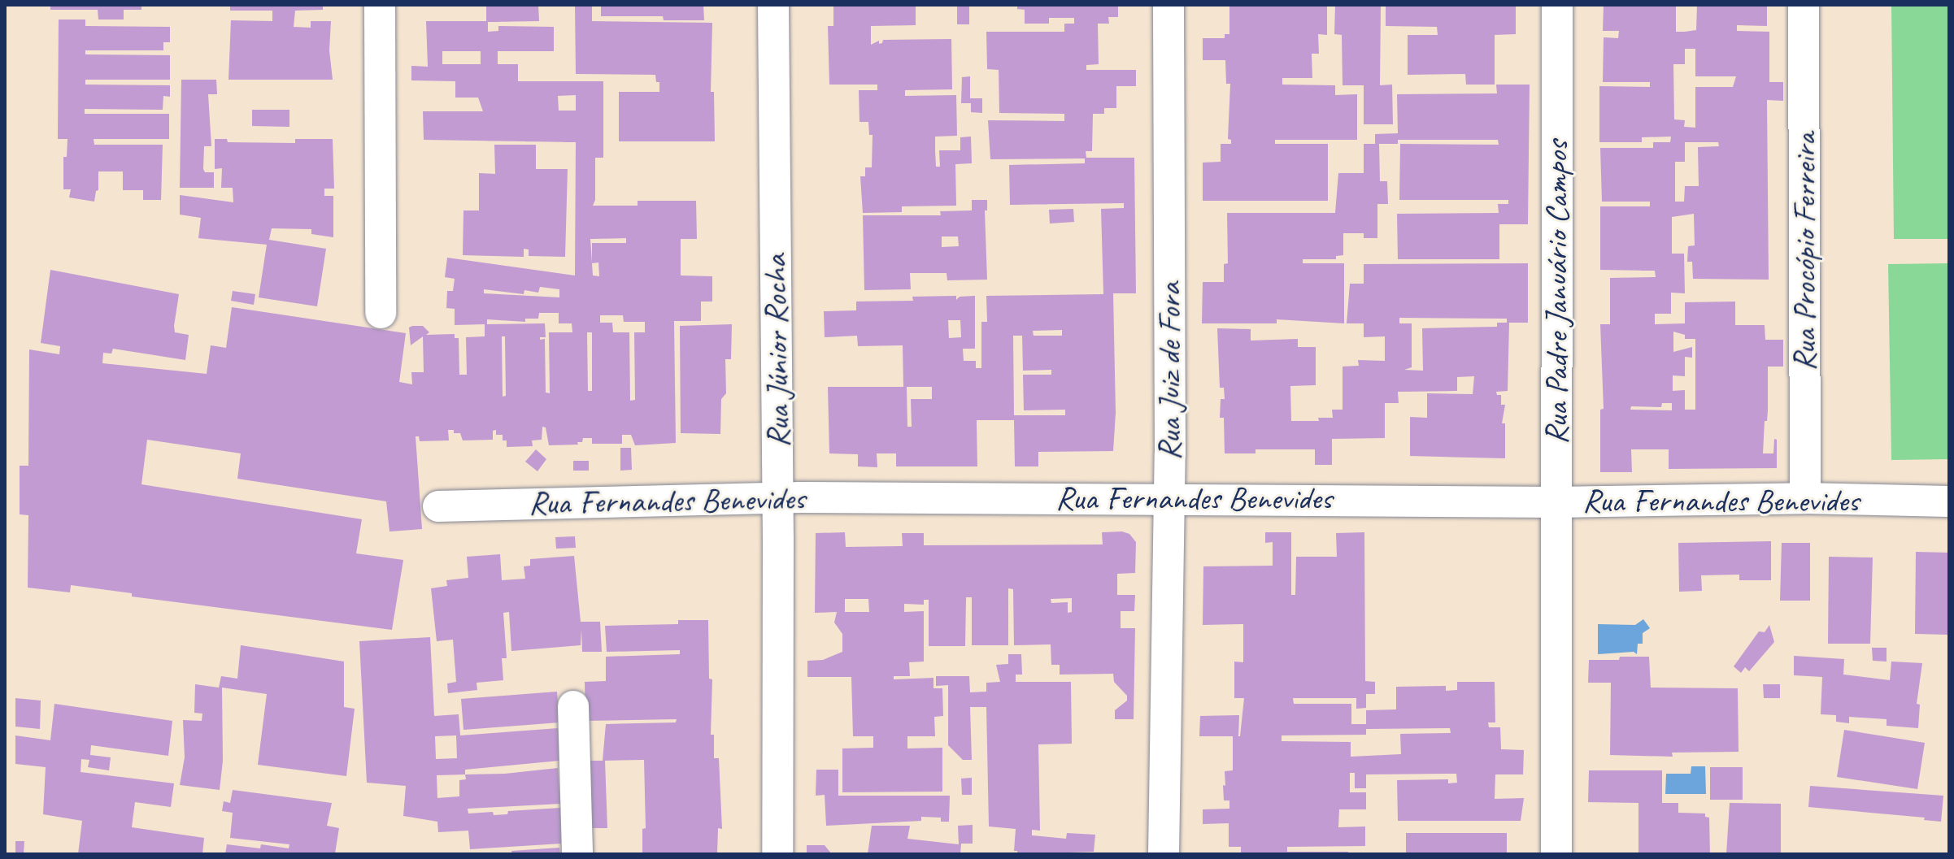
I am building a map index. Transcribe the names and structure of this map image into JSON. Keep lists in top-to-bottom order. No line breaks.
{"streets":{"street":["Rua Procópio Ferreira","Rua Padre Januário Campos","Rua Júnior Rocha","Rua Juiz de Fora","Rua Fernandes Benevides"]},"crossings":[["Rua Procópio Ferreira","Rua Fernandes Benevides"],["Rua Padre Januário Campos","Rua Fernandes Benevides"],["Rua Júnior Rocha","Rua Fernandes Benevides"],["Rua Juiz de Fora","Rua Fernandes Benevides"]]}
